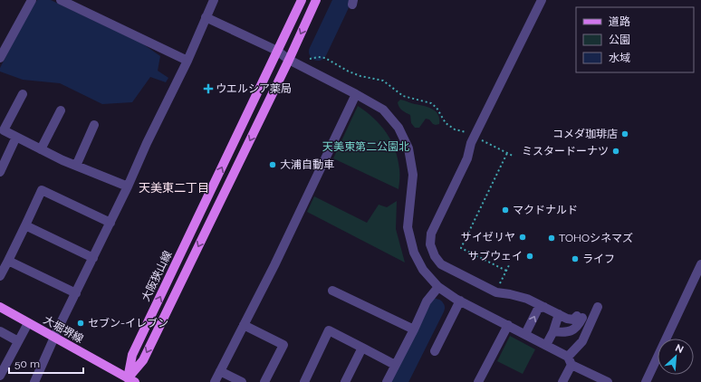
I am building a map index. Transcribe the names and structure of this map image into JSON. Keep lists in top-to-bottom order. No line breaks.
{"streets":{"main road":["大阪狭山線","大堀堺線"]},"crossings":[["大阪狭山線","大堀堺線"]],"districts":["天美東二丁目"],"parks":["天美東第二公園北"],"places":{"health":["ウエルシア薬局"],"other":["コメダ珈琲店","ミスタードーナツ","大浦自動車","マクドナルド","サイゼリヤ","TOHOシネマズ","サブウェイ","ライフ","セブン-イレブン"]},"legend":["道路","公園","水域"],"scale_bar":"50 m","north":"top right"}
